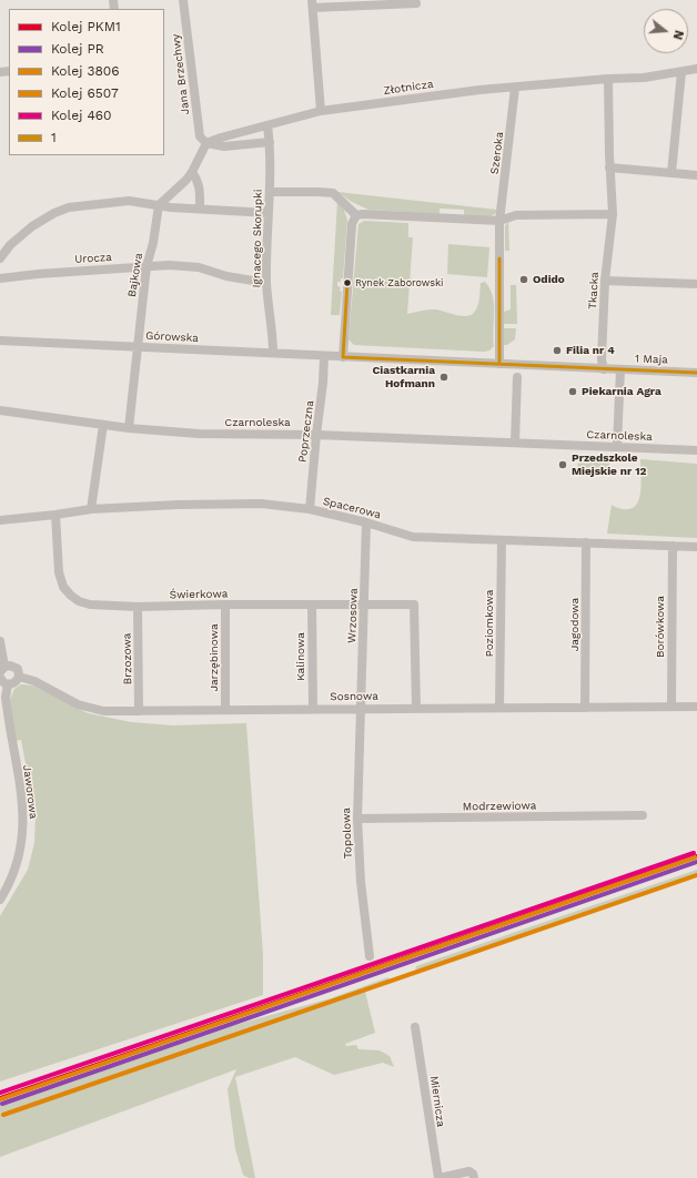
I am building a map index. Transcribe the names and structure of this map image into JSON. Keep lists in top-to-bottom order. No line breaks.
{"streets":{"street":["Jana Brzechwy","Złotnicza","Szeroka","Ignacego Skorupki","Urocza","Bajkowa","Tkacka","Górowska","1 Maja","Czarnoleska","Poprzeczna","Spacerowa","Świerkowa","Wrzosowa","Poziomkowa","Jagodowa","Borówkowa","Kalinowa","Jarzębinowa","Brzozowa","Sosnowa","Jaworowa","Modrzewiowa","Topolowa","Miernicza"]},"crossings":[["Jana Brzechwy","Złotnicza"],["Złotnicza","Szeroka"],["Złotnicza","Ignacego Skorupki"],["Złotnicza","Tkacka"],["Ignacego Skorupki","Urocza"],["Ignacego Skorupki","Górowska"],["Urocza","Bajkowa"],["Bajkowa","Górowska"],["Bajkowa","Czarnoleska"],["Tkacka","1 Maja"],["Górowska","Poprzeczna"],["Czarnoleska","Poprzeczna"],["Poprzeczna","Spacerowa"],["Spacerowa","Świerkowa"],["Spacerowa","Wrzosowa"],["Spacerowa","Poziomkowa"],["Spacerowa","Jagodowa"],["Spacerowa","Borówkowa"],["Świerkowa","Wrzosowa"],["Świerkowa","Kalinowa"],["Świerkowa","Jarzębinowa"],["Świerkowa","Brzozowa"],["Świerkowa","Sosnowa"],["Wrzosowa","Sosnowa"],["Wrzosowa","Topolowa"],["Poziomkowa","Sosnowa"],["Jagodowa","Sosnowa"],["Borówkowa","Sosnowa"],["Kalinowa","Sosnowa"],["Jarzębinowa","Sosnowa"],["Brzozowa","Sosnowa"],["Sosnowa","Jaworowa"],["Sosnowa","Topolowa"],["Modrzewiowa","Topolowa"]],"places":["Odido","Rynek Zaborowski","Filia nr 4","Ciastkarnia Hofmann","Piekarnia Agra","Przedszkole Miejskie nr 12"],"lines":["transit line 1","rail line 460","rail line PKM1","rail line 3806","rail line PR","rail line 6507"],"legend":["Kolej PKM1","Kolej PR","Kolej 3806","Kolej 6507","Kolej 460","1"],"north":"right"}
